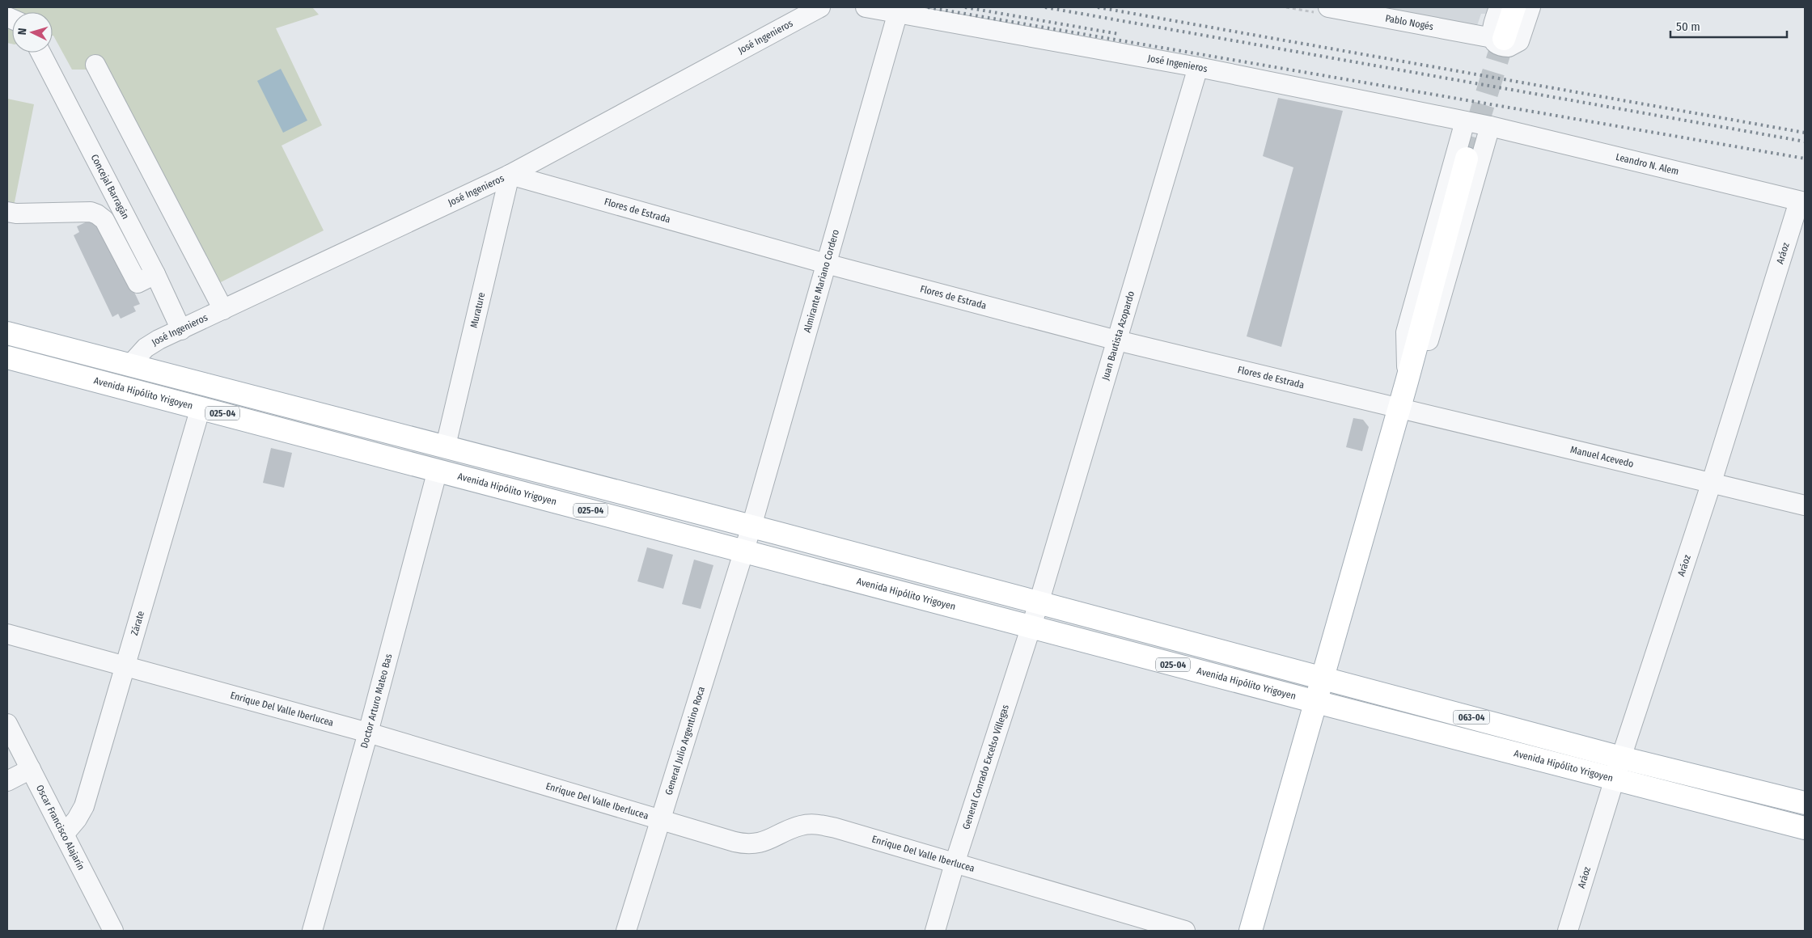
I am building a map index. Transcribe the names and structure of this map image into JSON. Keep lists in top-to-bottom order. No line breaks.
{"streets":{"main road":["Avenida Hipólito Yrigoyen","025-04","063-04"],"street":["Pablo Nogés","José Ingenieros","Leandro N. Alem","Concejal Barragán","Flores de Estrada","Aráoz","Almirante Mariano Cordero","Murature","Juan Bautista Azopardo","Manuel Acevedo","Zárate","Doctor Arturo Mateo Bas","Enrique Del Valle Iberlucea","General Julio Argentino Roca","General Conrado Excelso Villegas","Oscar Francisco Alajarín"]},"crossings":[["José Ingenieros","Leandro N. Alem"],["José Ingenieros","Concejal Barragán"],["José Ingenieros","Flores de Estrada"],["José Ingenieros","Almirante Mariano Cordero"],["José Ingenieros","Murature"],["José Ingenieros","Juan Bautista Azopardo"],["José Ingenieros","025-04"],["Leandro N. Alem","Aráoz"],["Flores de Estrada","Almirante Mariano Cordero"],["Flores de Estrada","Murature"],["Flores de Estrada","Juan Bautista Azopardo"],["Flores de Estrada","Manuel Acevedo"],["Aráoz","Avenida Hipólito Yrigoyen"],["Aráoz","Manuel Acevedo"],["Aráoz","063-04"],["Almirante Mariano Cordero","Avenida Hipólito Yrigoyen"],["Almirante Mariano Cordero","025-04"],["Almirante Mariano Cordero","General Julio Argentino Roca"],["Murature","025-04"],["Juan Bautista Azopardo","025-04"],["Juan Bautista Azopardo","General Conrado Excelso Villegas"],["Avenida Hipólito Yrigoyen","Zárate"],["Avenida Hipólito Yrigoyen","Doctor Arturo Mateo Bas"],["Avenida Hipólito Yrigoyen","General Julio Argentino Roca"],["Avenida Hipólito Yrigoyen","General Conrado Excelso Villegas"],["025-04","063-04"],["025-04","General Conrado Excelso Villegas"],["Zárate","Enrique Del Valle Iberlucea"],["Zárate","Oscar Francisco Alajarín"],["Doctor Arturo Mateo Bas","Enrique Del Valle Iberlucea"],["Enrique Del Valle Iberlucea","General Julio Argentino Roca"],["Enrique Del Valle Iberlucea","General Conrado Excelso Villegas"]],"scale_bar":"50 m","north":"left"}
